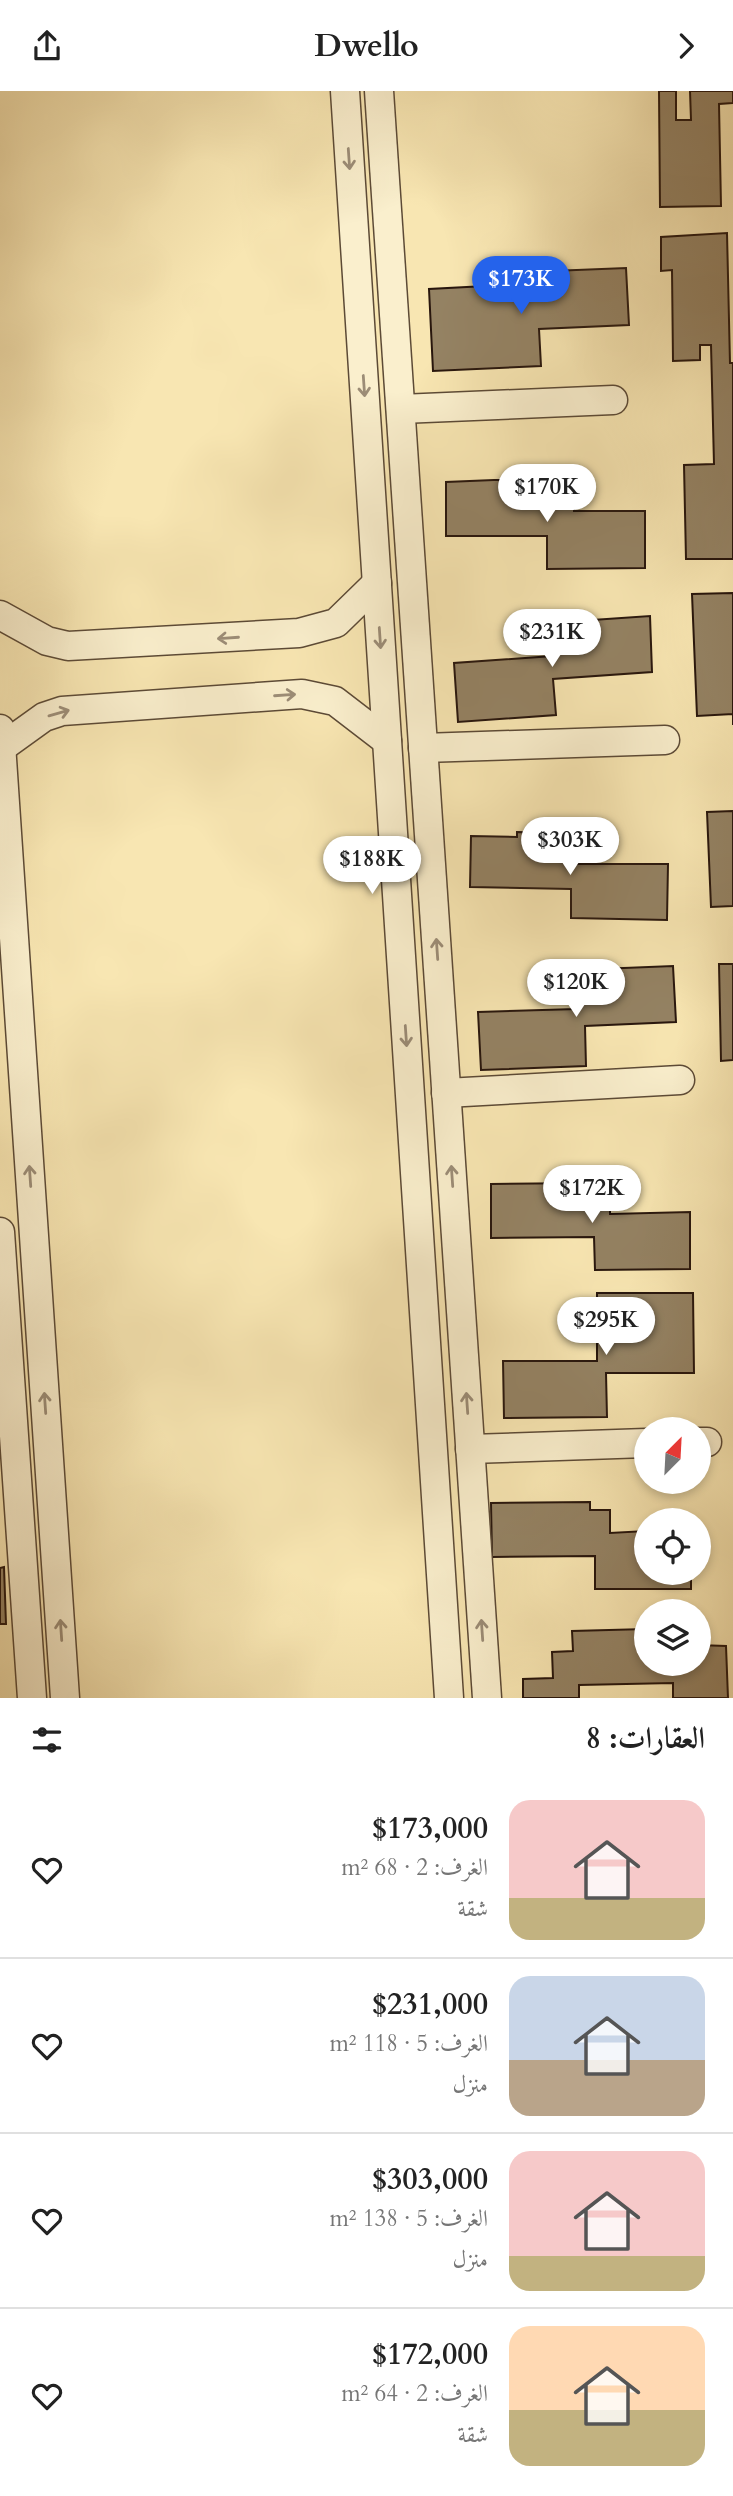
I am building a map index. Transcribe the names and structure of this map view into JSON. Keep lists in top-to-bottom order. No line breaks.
{"north":"top right","page":{"header":"Dwello","price":["$173K","$170K","$231K","$303K","$188K","$120K","$172K","$295K"],"heading":"العقارات: 8","list":[{"name":"$173,000","note":"الغرف: 2 · 68 m² · شقة"},{"name":"$231,000","note":"الغرف: 5 · 118 m² · منزل"},{"name":"$303,000","note":"الغرف: 5 · 138 m² · منزل"},{"name":"$172,000","note":"الغرف: 2 · 64 m² · شقة"}]}}
